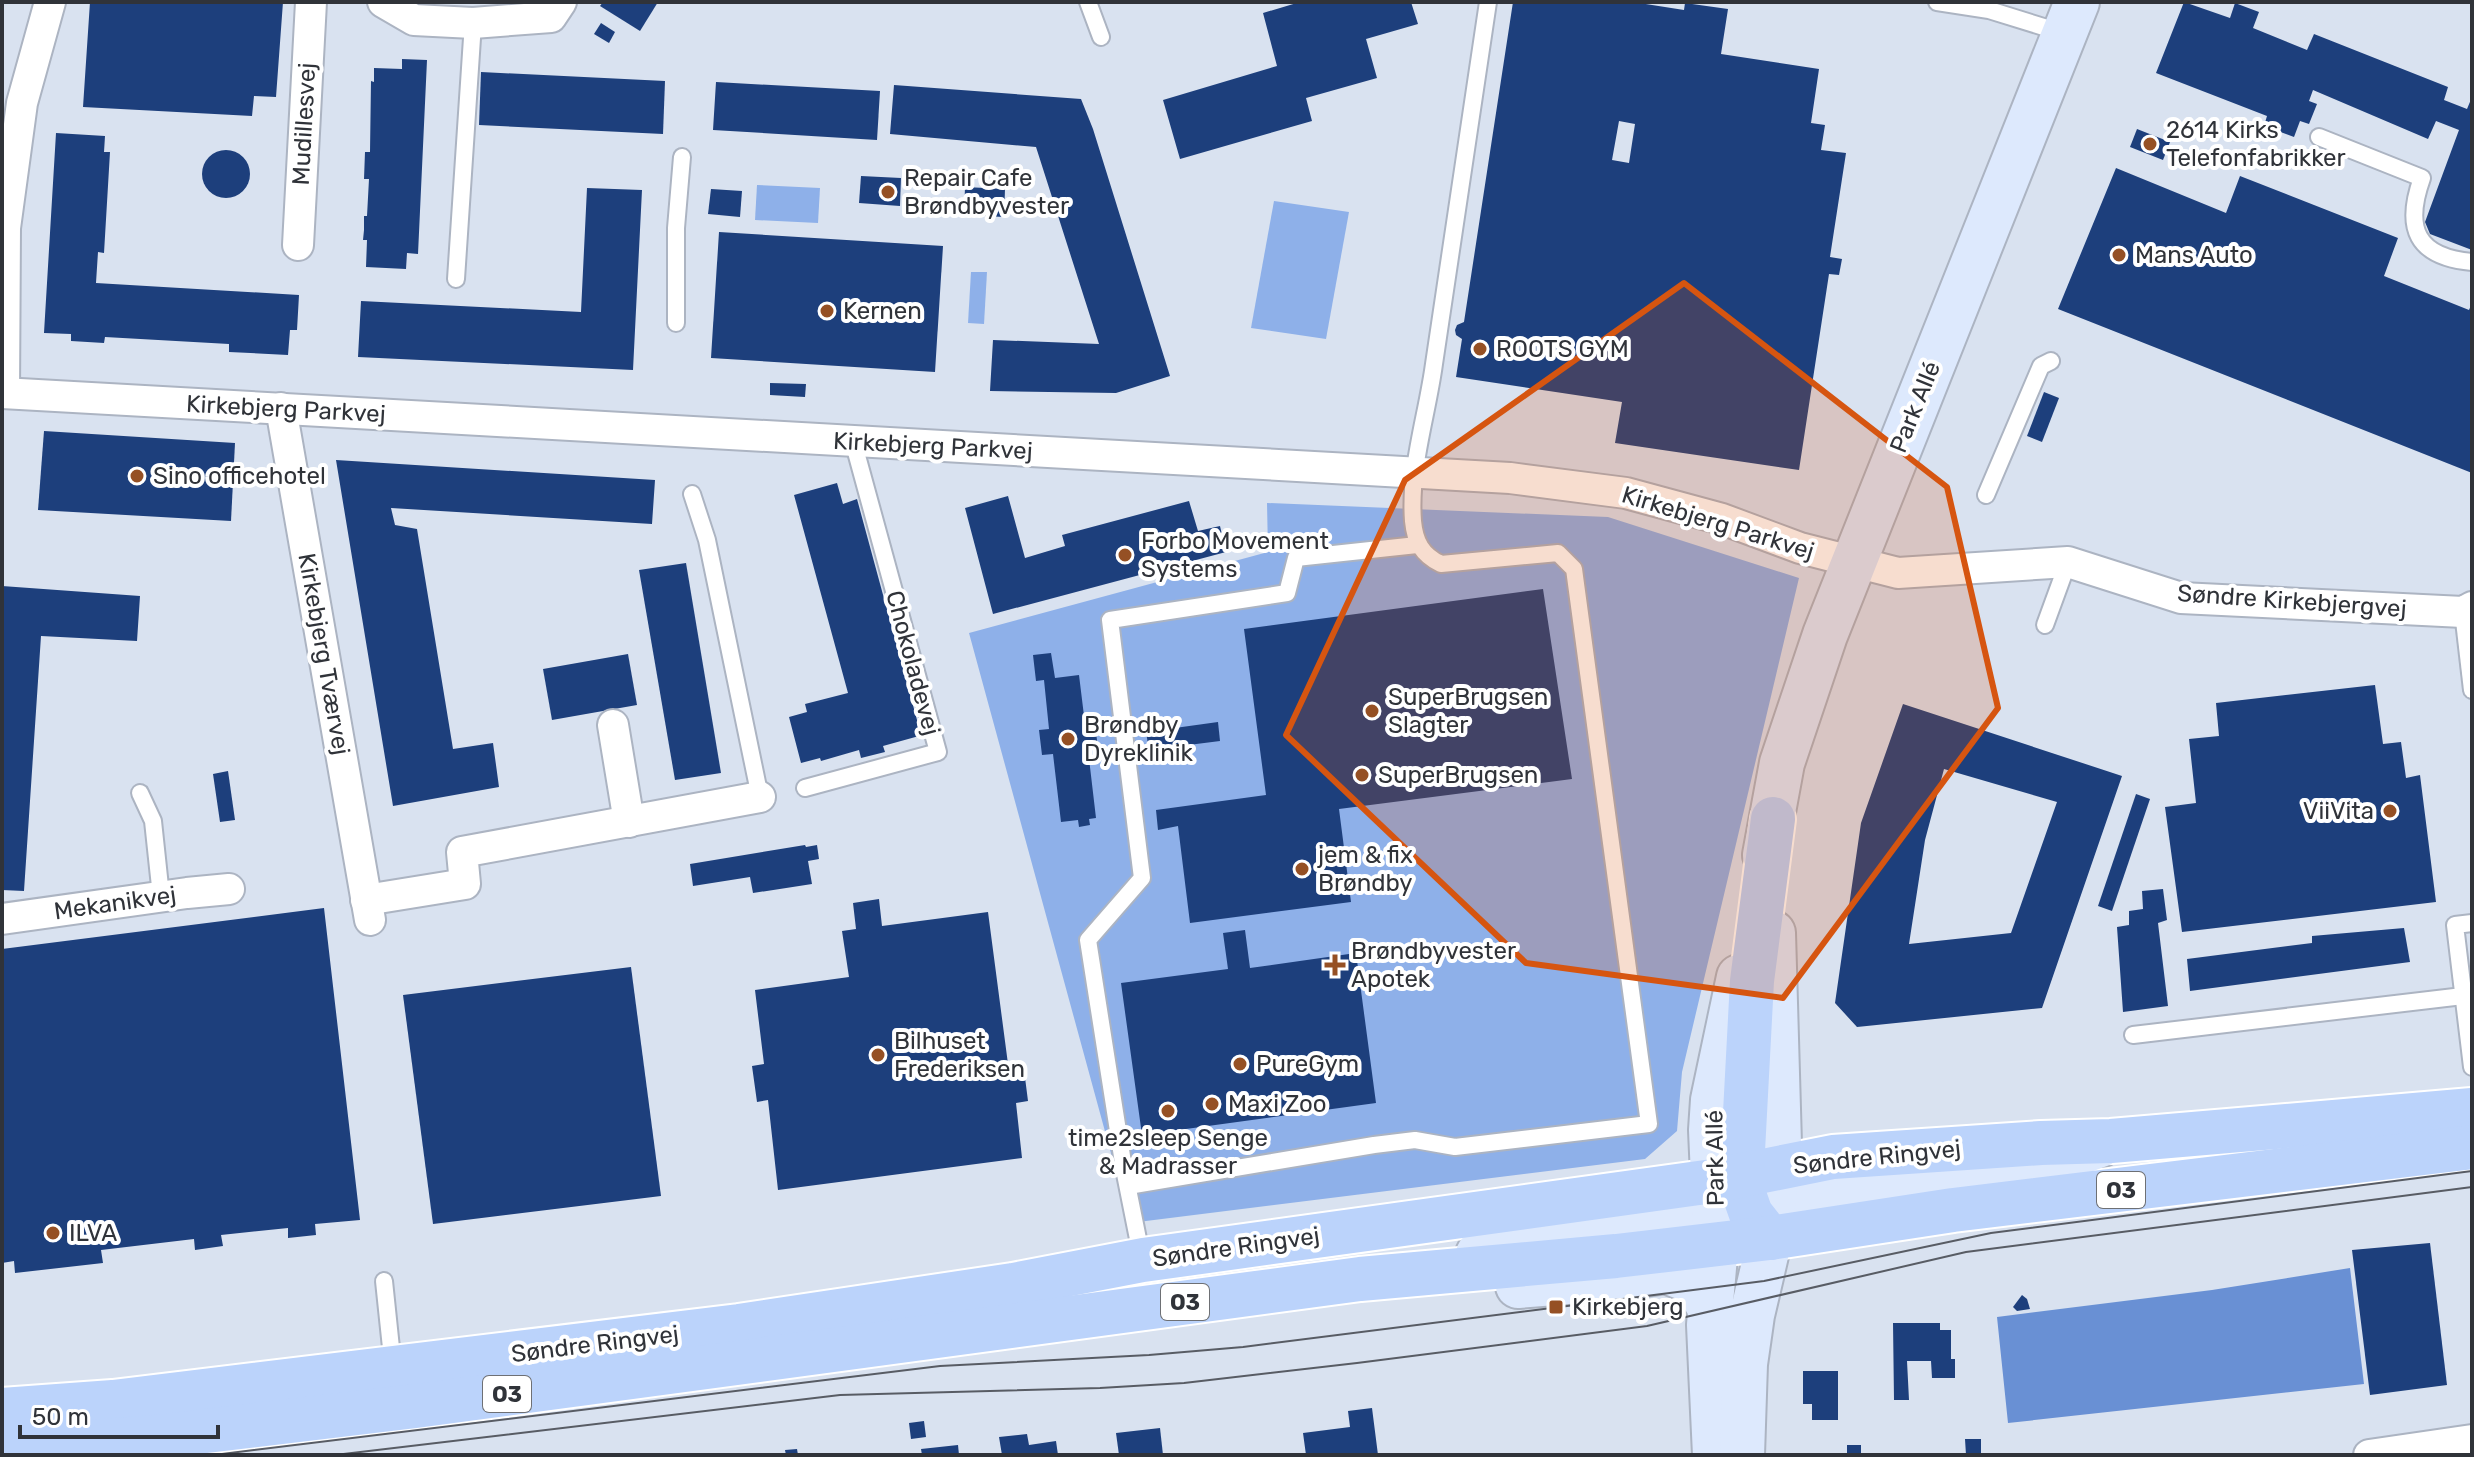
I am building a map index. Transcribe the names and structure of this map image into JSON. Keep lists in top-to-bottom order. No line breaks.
{"streets":{"main road":["Søndre Ringvej","O3"],"street":["Mudillesvej","Park Allé","Kirkebjerg Parkvej","Søndre Kirkebjergvej","Kirkebjerg Tværvej","Mekanikvej"],"lane":["Chokoladevej"]},"crossings":[["Park Allé","Kirkebjerg Parkvej"],["Park Allé","Søndre Kirkebjergvej"],["Park Allé","Søndre Ringvej"],["Kirkebjerg Parkvej","Søndre Kirkebjergvej"],["Kirkebjerg Parkvej","Kirkebjerg Tværvej"],["Kirkebjerg Parkvej","Chokoladevej"]],"places":{"other":["2614 Kirks Telefonfabrikker","Repair Cafe Brøndbyvester","Mans Auto","Kernen","ROOTS GYM","Sino officehotel","Forbo Movement Systems","SuperBrugsen Slagter","Brøndby Dyreklinik","SuperBrugsen","ViiVita","jem & fix Brøndby","Bilhuset Frederiksen","PureGym","Maxi Zoo","time2sleep Senge & Madrasser","ILVA"],"health":["Brøndbyvester Apotek"],"transit":["Kirkebjerg"]},"scale_bar":"50 m"}
